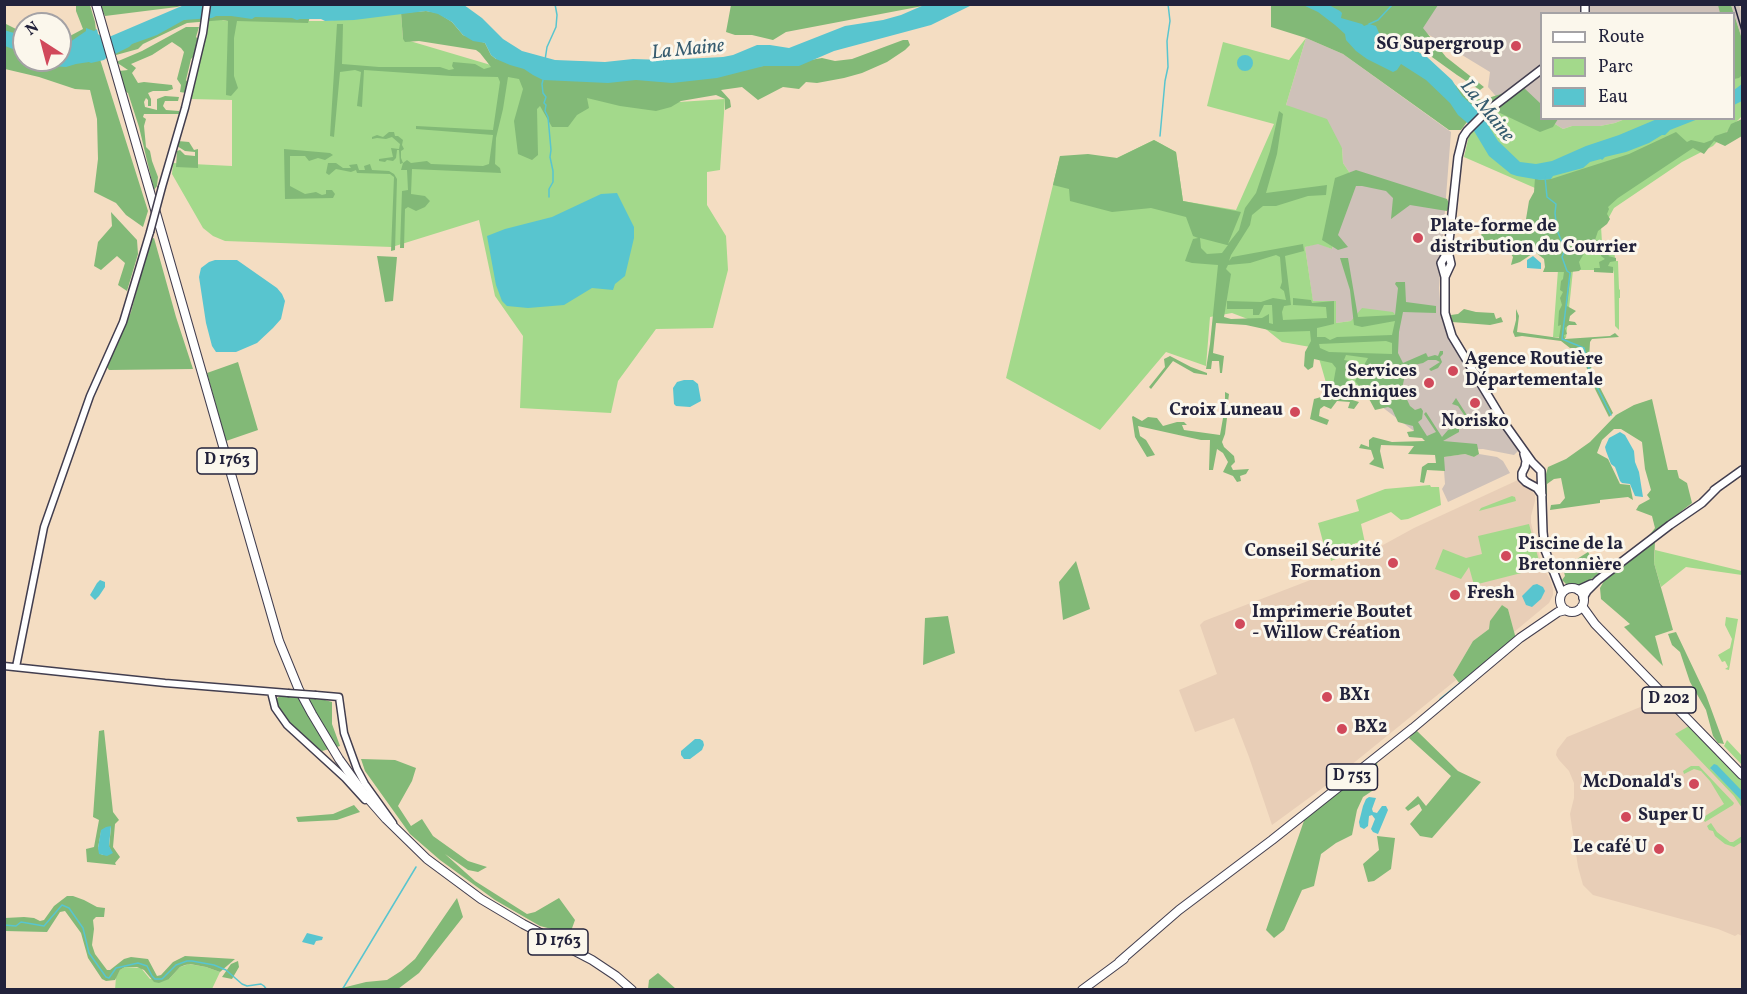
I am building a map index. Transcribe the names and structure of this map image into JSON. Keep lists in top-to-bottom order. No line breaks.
{"streets":{"main road":["D 1763","D 202","D 753"]},"water":["La Maine"],"places":["SG Supergroup","Plate-forme de distribution du Courrier","Agence Routière Départementale","Services Techniques","Norisko","Croix Luneau","Piscine de la Bretonnière","Conseil Sécurité Formation","Fresh","Imprimerie Boutet - Willow Création","BX1","BX2","McDonald's","Super U","Le café U"],"legend":["Route","Parc","Eau"],"north":"top left"}
